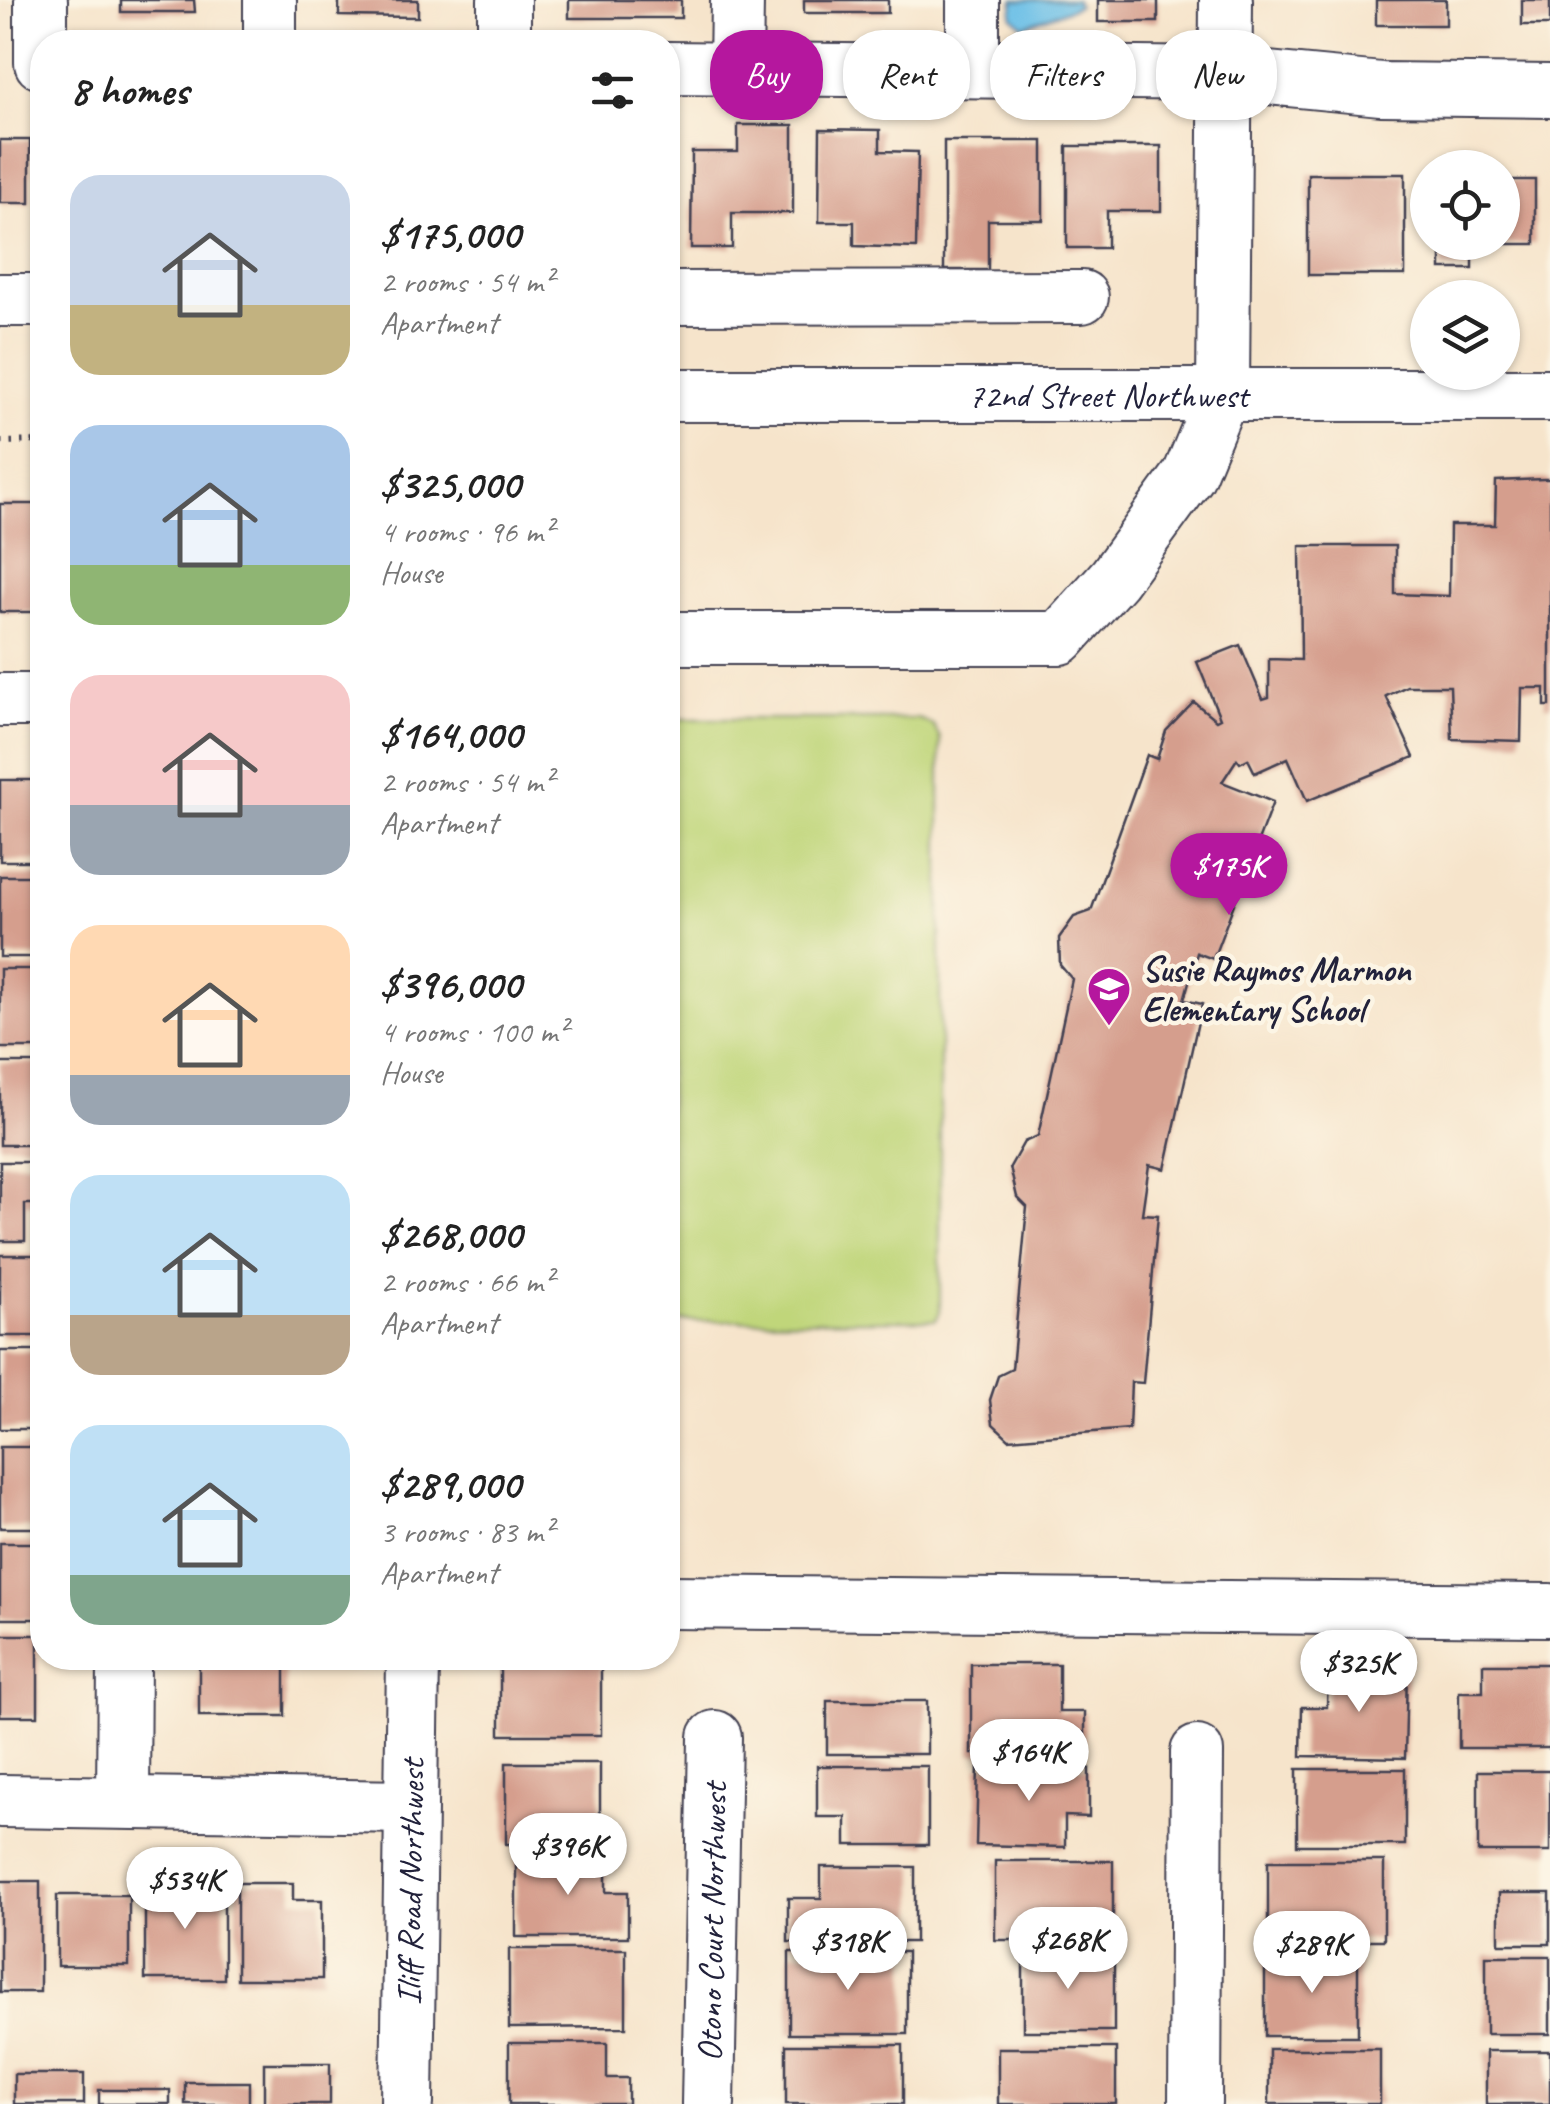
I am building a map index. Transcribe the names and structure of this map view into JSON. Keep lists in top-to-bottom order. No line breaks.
{"streets":{"street":["72nd Street Northwest","Iliff Road Northwest","Otono Court Northwest"]},"places":{"school or university":["Susie Raymos Marmon Elementary School"]},"page":{"chip":["Buy","Rent","Filters","New"],"heading":"8 homes","list":[{"name":"$175,000","note":"2 rooms · 54 m² · Apartment"},{"name":"$325,000","note":"4 rooms · 96 m² · House"},{"name":"$164,000","note":"2 rooms · 54 m² · Apartment"},{"name":"$396,000","note":"4 rooms · 100 m² · House"},{"name":"$268,000","note":"2 rooms · 66 m² · Apartment"},{"name":"$289,000","note":"3 rooms · 83 m² · Apartment"}],"price":["$175K","$325K","$164K","$396K","$534K","$268K","$318K","$289K"]}}
